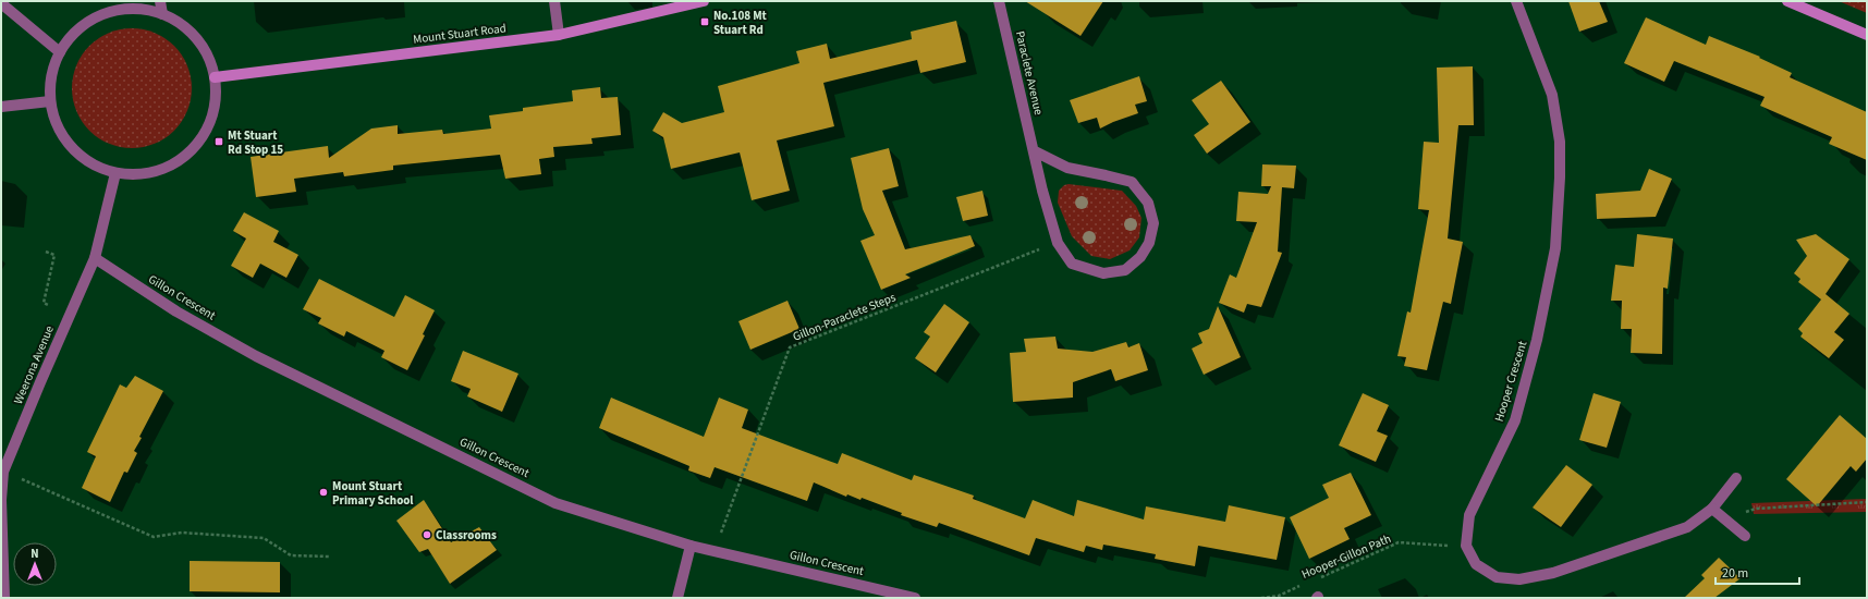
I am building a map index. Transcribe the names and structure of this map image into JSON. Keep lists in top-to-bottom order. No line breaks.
{"streets":{"street":["Mount Stuart Road","Paraclete Avenue","Gillon Crescent","Weerona Avenue","Hooper Crescent"],"path":["Gillon-Paraclete Steps","Hooper-Gillon Path"]},"crossings":[["Paraclete Avenue","Gillon-Paraclete Steps"],["Gillon Crescent","Gillon-Paraclete Steps"],["Gillon Crescent","Weerona Avenue"],["Hooper Crescent","Hooper-Gillon Path"]],"places":{"transit":["No.108 Mt Stuart Rd","Mt Stuart Rd Stop 15"],"other":["Mount Stuart Primary School","Classrooms"]},"scale_bar":"20 m","north":"top"}
